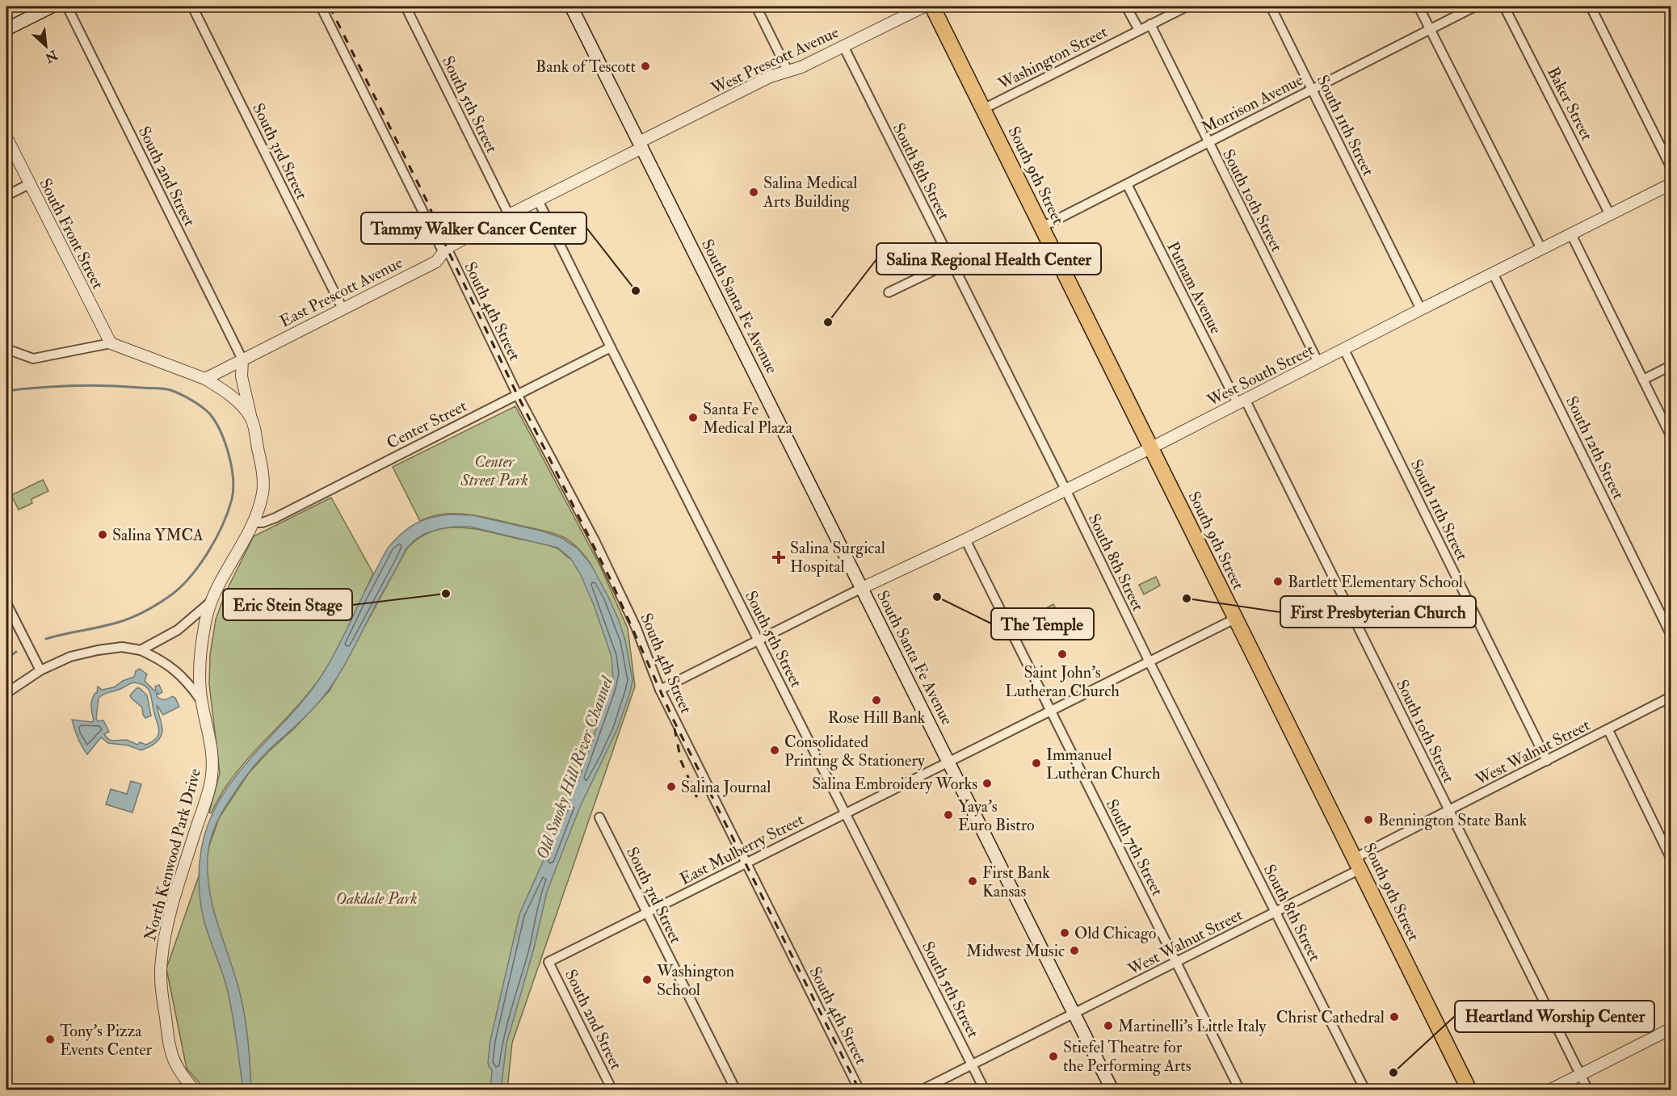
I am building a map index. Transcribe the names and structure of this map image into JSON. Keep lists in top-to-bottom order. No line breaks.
{"streets":{"main road":["South 9th Street","South Santa Fe Avenue"],"street":["Washington Street","West Prescott Avenue","Morrison Avenue","Baker Street","South 5th Street","South 11th Street","South 3rd Street","South 8th Street","South 2nd Street","South 10th Street","South Front Street","Putnam Avenue","East Prescott Avenue","South 4th Street","West South Street","Center Street","South 12th Street","West Walnut Street","South 7th Street","East Mulberry Street","North Kenwood Park Drive"]},"crossings":[["Washington Street","South 9th Street"],["Washington Street","South 10th Street"],["West Prescott Avenue","South 8th Street"],["West Prescott Avenue","East Prescott Avenue"],["West Prescott Avenue","South Santa Fe Avenue"],["Morrison Avenue","South 11th Street"],["Morrison Avenue","South 9th Street"],["Morrison Avenue","South 10th Street"],["Morrison Avenue","Putnam Avenue"],["Baker Street","West South Street"],["South 5th Street","East Prescott Avenue"],["South 5th Street","Center Street"],["South 5th Street","West Walnut Street"],["South 5th Street","East Mulberry Street"],["South 11th Street","West South Street"],["South 11th Street","West Walnut Street"],["South 3rd Street","East Prescott Avenue"],["South 3rd Street","East Mulberry Street"],["South 8th Street","West South Street"],["South 8th Street","West Walnut Street"],["South 8th Street","East Mulberry Street"],["South 9th Street","West South Street"],["South 9th Street","West Walnut Street"],["South 9th Street","East Mulberry Street"],["South 2nd Street","East Prescott Avenue"],["South 2nd Street","East Mulberry Street"],["South 2nd Street","North Kenwood Park Drive"],["South 10th Street","Putnam Avenue"],["South 10th Street","West South Street"],["South 10th Street","West Walnut Street"],["Putnam Avenue","West South Street"],["East Prescott Avenue","South Santa Fe Avenue"],["East Prescott Avenue","South 4th Street"],["East Prescott Avenue","North Kenwood Park Drive"],["South Santa Fe Avenue","West South Street"],["South Santa Fe Avenue","West Walnut Street"],["South Santa Fe Avenue","East Mulberry Street"],["South 4th Street","Center Street"],["South 4th Street","East Mulberry Street"],["West South Street","South 12th Street"],["West South Street","South 7th Street"],["Center Street","North Kenwood Park Drive"],["West Walnut Street","South 7th Street"],["South 7th Street","East Mulberry Street"]],"water":["Old Smoky Hill River Channel"],"parks":["Center Street Park","Oakdale Park"],"places":{"other":["Bank of Tescott","Salina Medical Arts Building","Tammy Walker Cancer Center","Salina Regional Health Center","Santa Fe Medical Plaza","Salina YMCA","Bartlett Elementary School","Eric Stein Stage","The Temple","First Presbyterian Church","Saint John's Lutheran Church","Rose Hill Bank","Consolidated Printing & Stationery","Immanuel Lutheran Church","Salina Embroidery Works","Salina Journal","Yaya's Euro Bistro","Bennington State Bank","First Bank Kansas","Old Chicago","Midwest Music","Washington School","Christ Cathedral","Martinelli's Little Italy","Tony's Pizza Events Center","Stiefel Theatre for the Performing Arts","Heartland Worship Center"],"health":["Salina Surgical Hospital"]},"north":"bottom right"}
